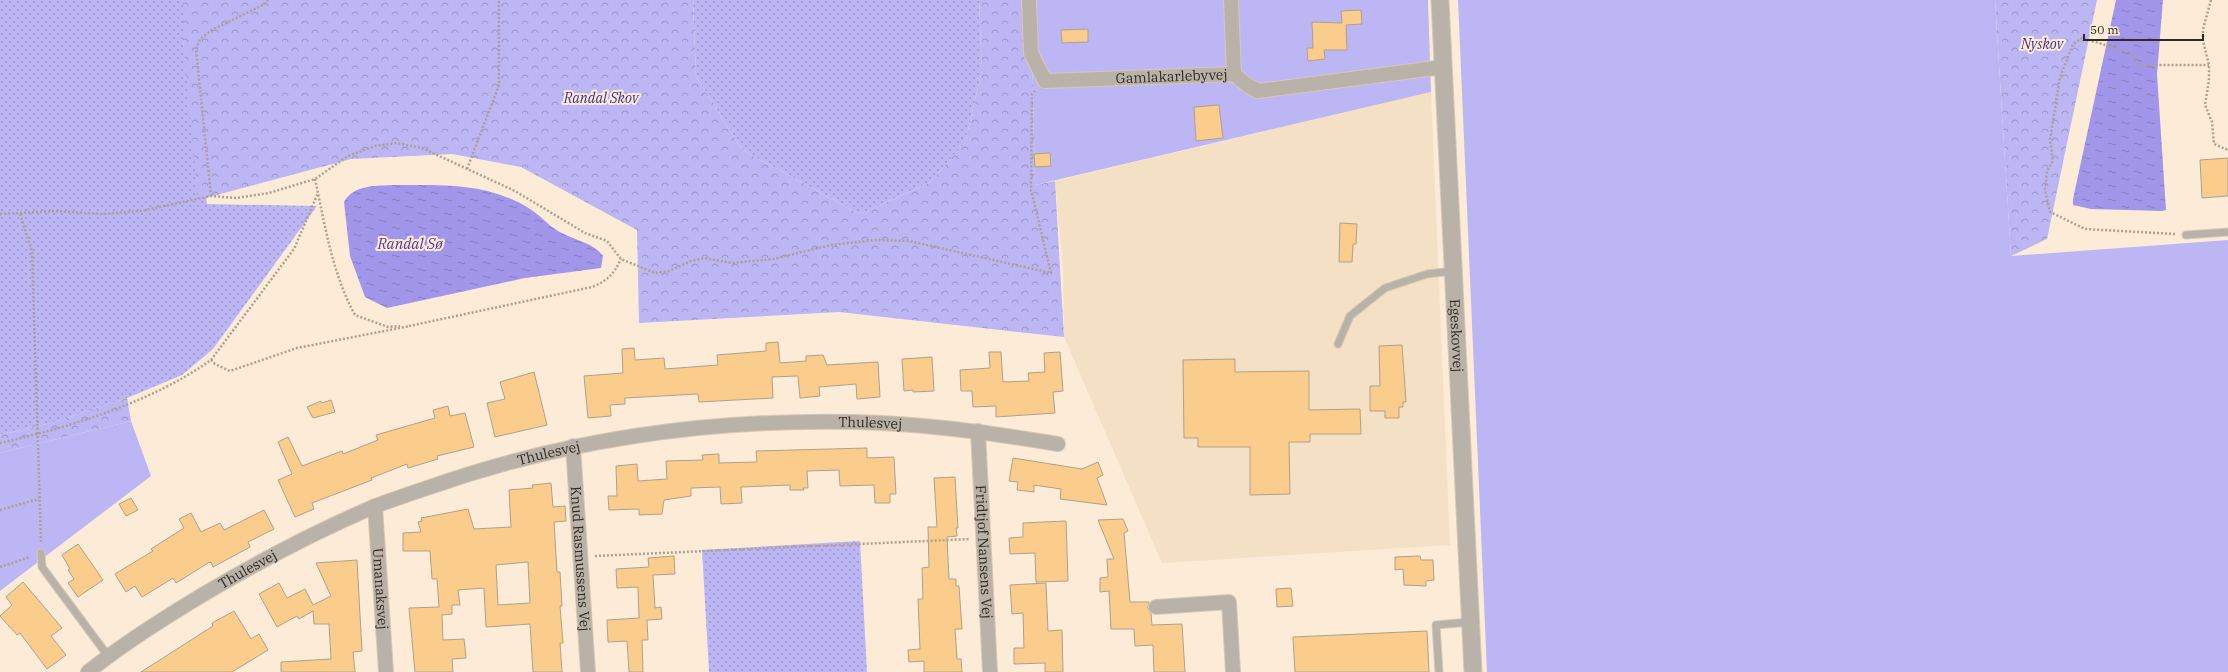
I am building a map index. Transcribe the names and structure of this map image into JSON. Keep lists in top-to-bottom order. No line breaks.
{"streets":{"street":["Gamlakarlebyvej","Egeskovvej","Thulesvej","Fridtjof Nansens Vej","Knud Rasmussens Vej","Umanaksvej"]},"crossings":[["Gamlakarlebyvej","Egeskovvej"],["Thulesvej","Fridtjof Nansens Vej"],["Thulesvej","Knud Rasmussens Vej"],["Thulesvej","Umanaksvej"]],"water":["Randal Sø"],"parks":["Nyskov","Randal Skov"],"scale_bar":"50 m"}
